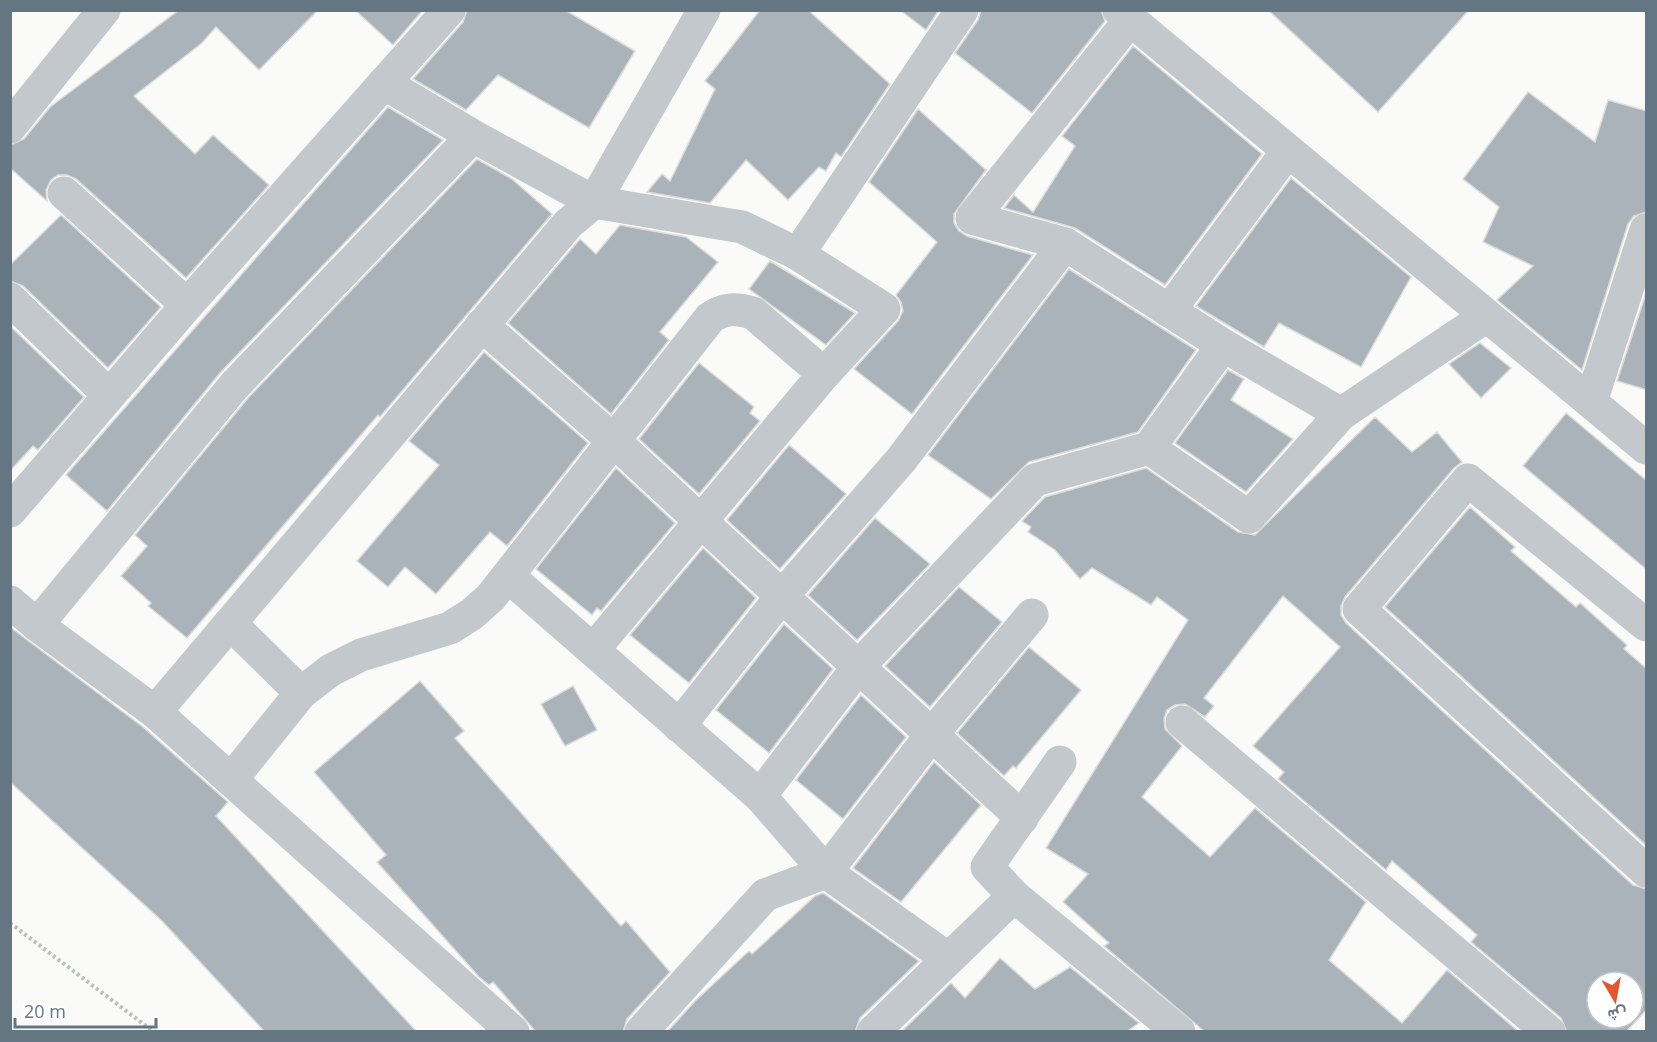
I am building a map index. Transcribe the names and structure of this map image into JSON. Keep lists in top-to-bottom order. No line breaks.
{"scale_bar":"20 m","north":"bottom"}
